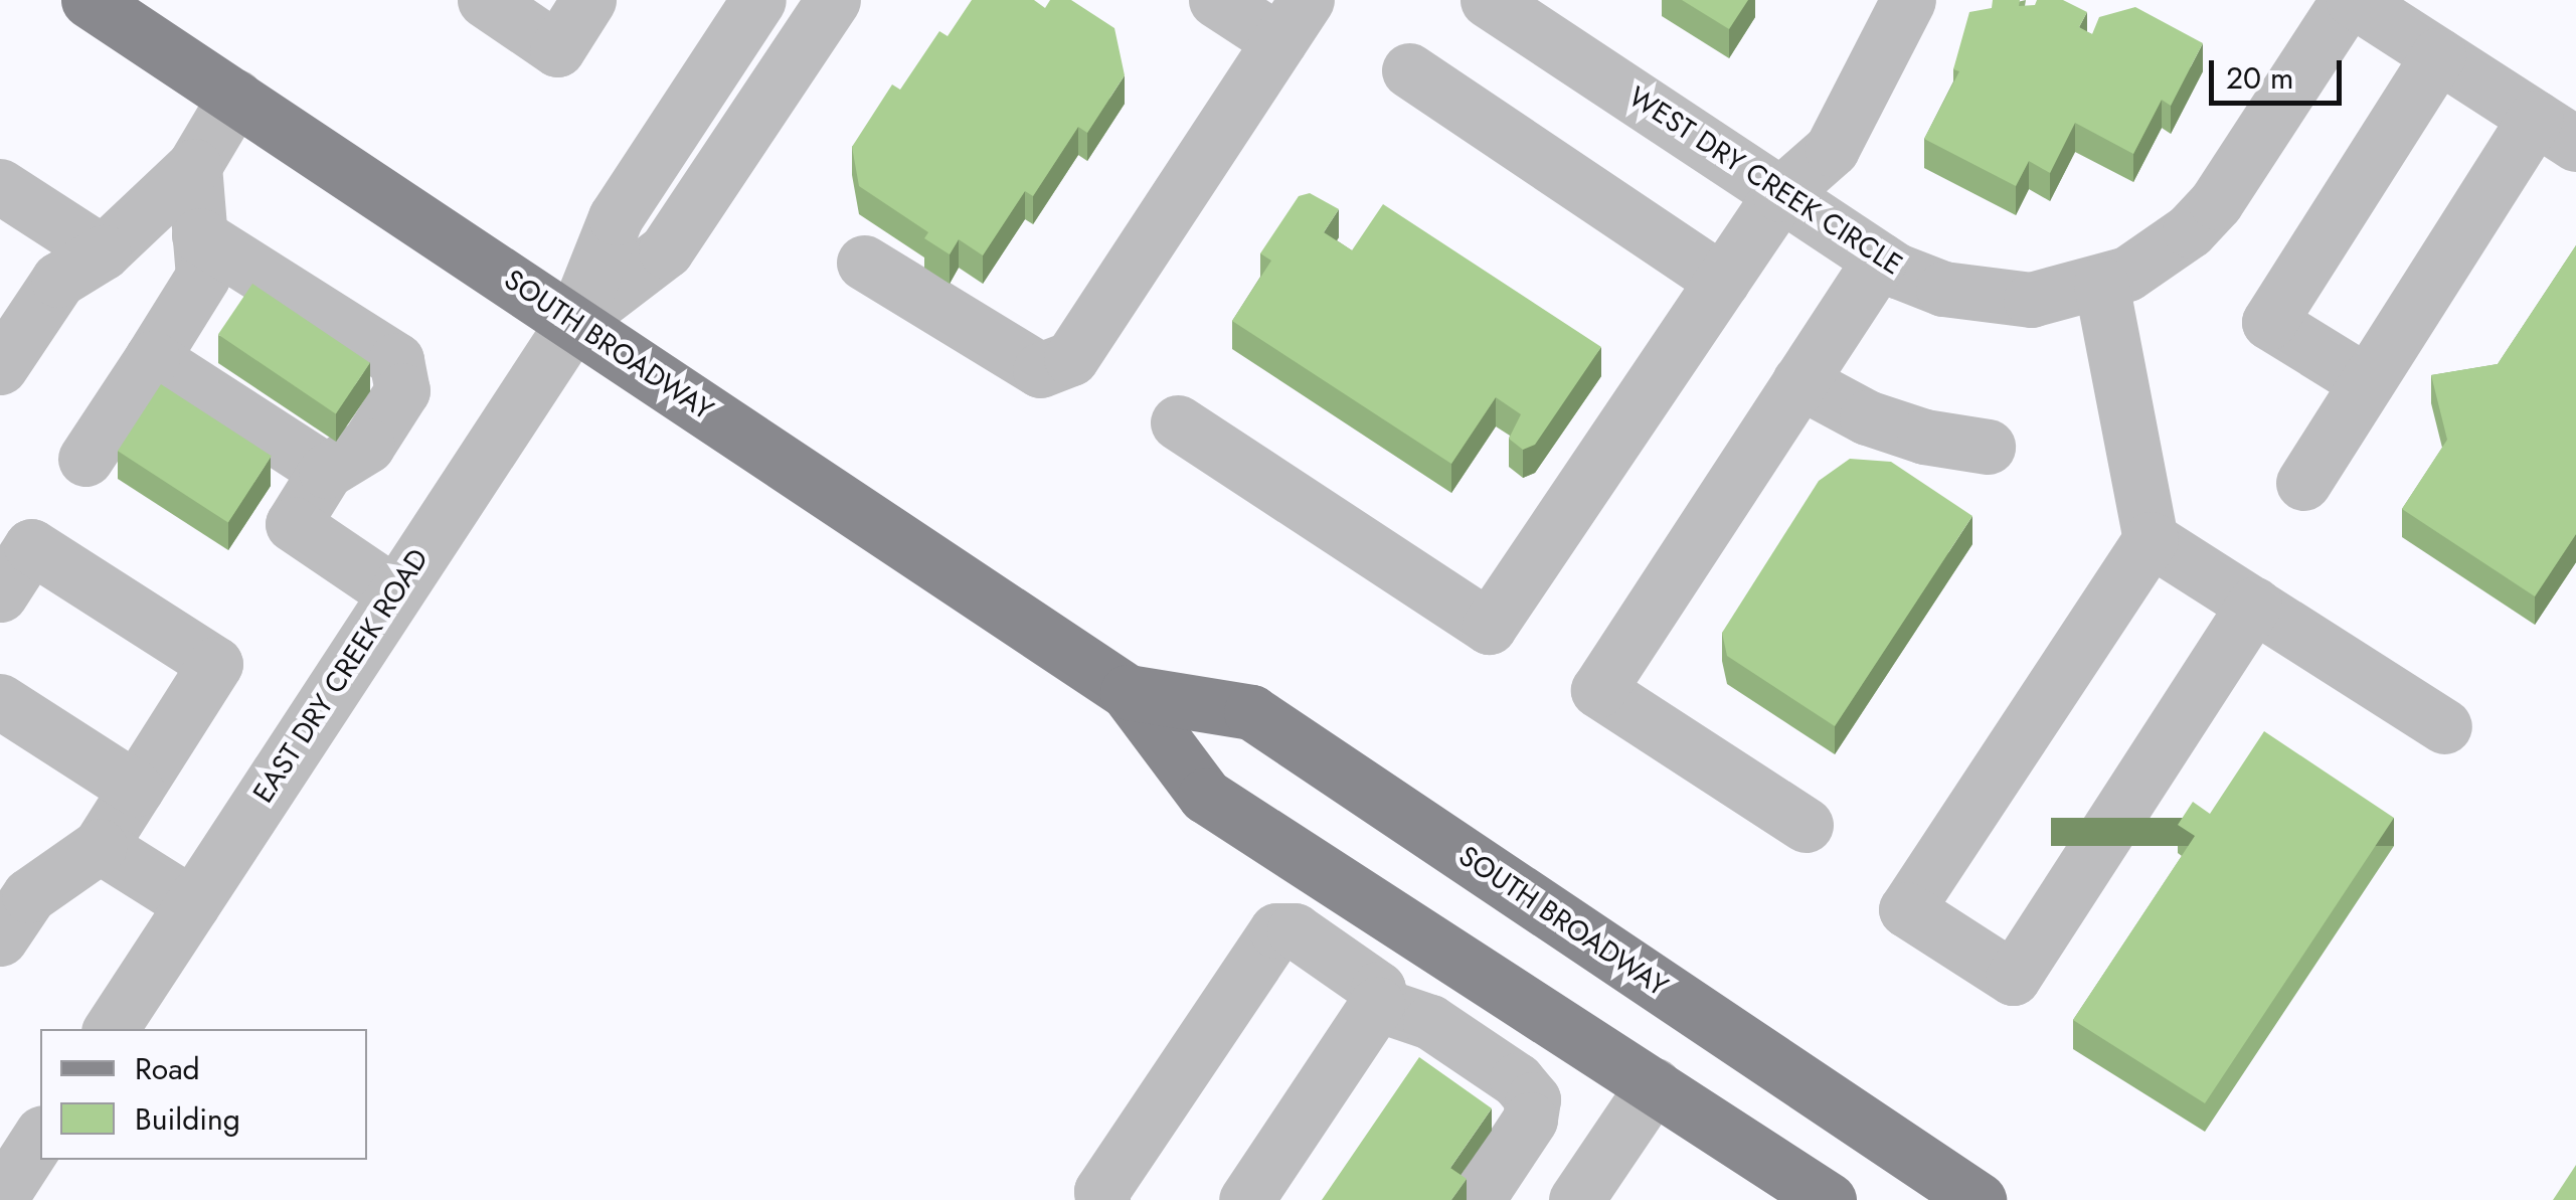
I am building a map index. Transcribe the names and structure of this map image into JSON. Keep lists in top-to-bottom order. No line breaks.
{"streets":{"main road":["SOUTH BROADWAY"],"street":["WEST DRY CREEK CIRCLE","EAST DRY CREEK ROAD"]},"crossings":[["SOUTH BROADWAY","EAST DRY CREEK ROAD"]],"legend":["Road","Building"],"scale_bar":"20 m"}
